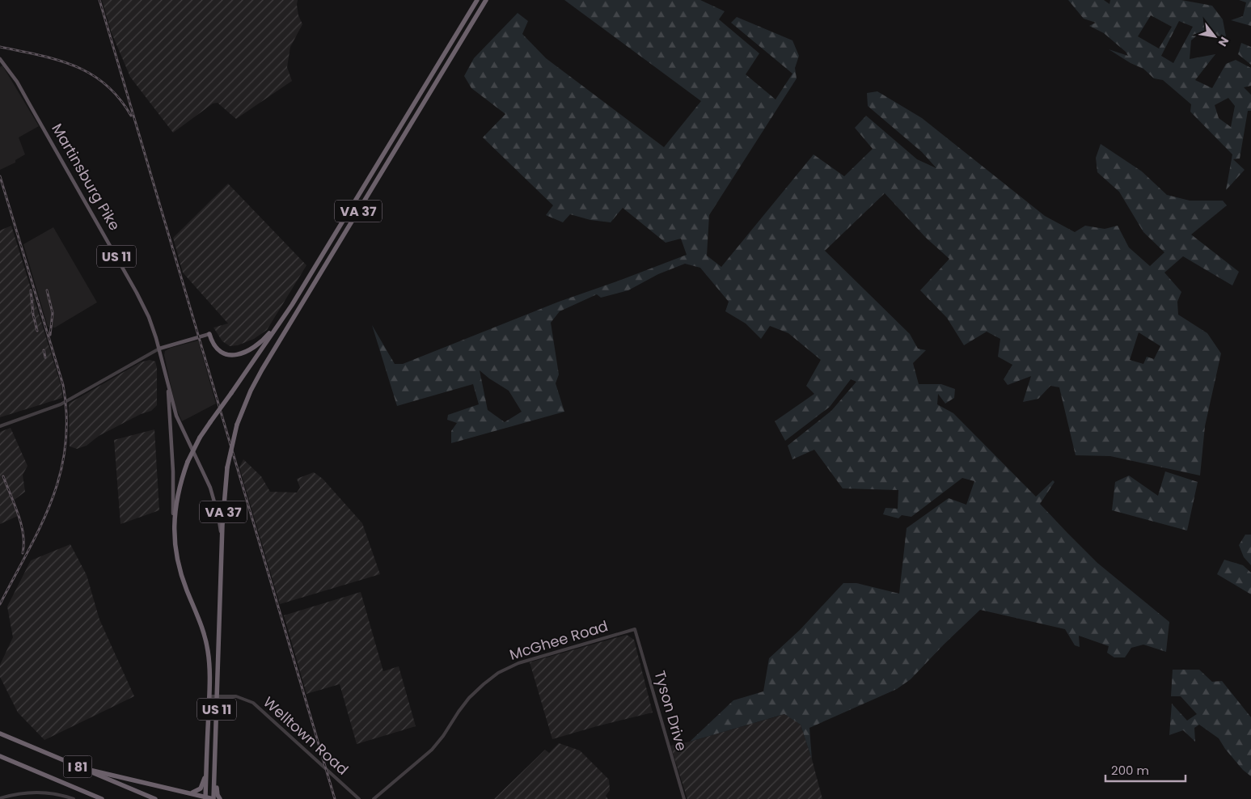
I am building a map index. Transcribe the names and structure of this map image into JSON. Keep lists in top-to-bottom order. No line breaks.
{"streets":{"highway":["VA 37","US 11","I 81"],"main road":["Martinsburg Pike"],"street":["McGhee Road","Tyson Drive","Welltown Road"]},"crossings":[["Martinsburg Pike","US 11"],["VA 37","US 11"],["US 11","Welltown Road"],["McGhee Road","Tyson Drive"]],"scale_bar":"200 m","north":"bottom right"}
